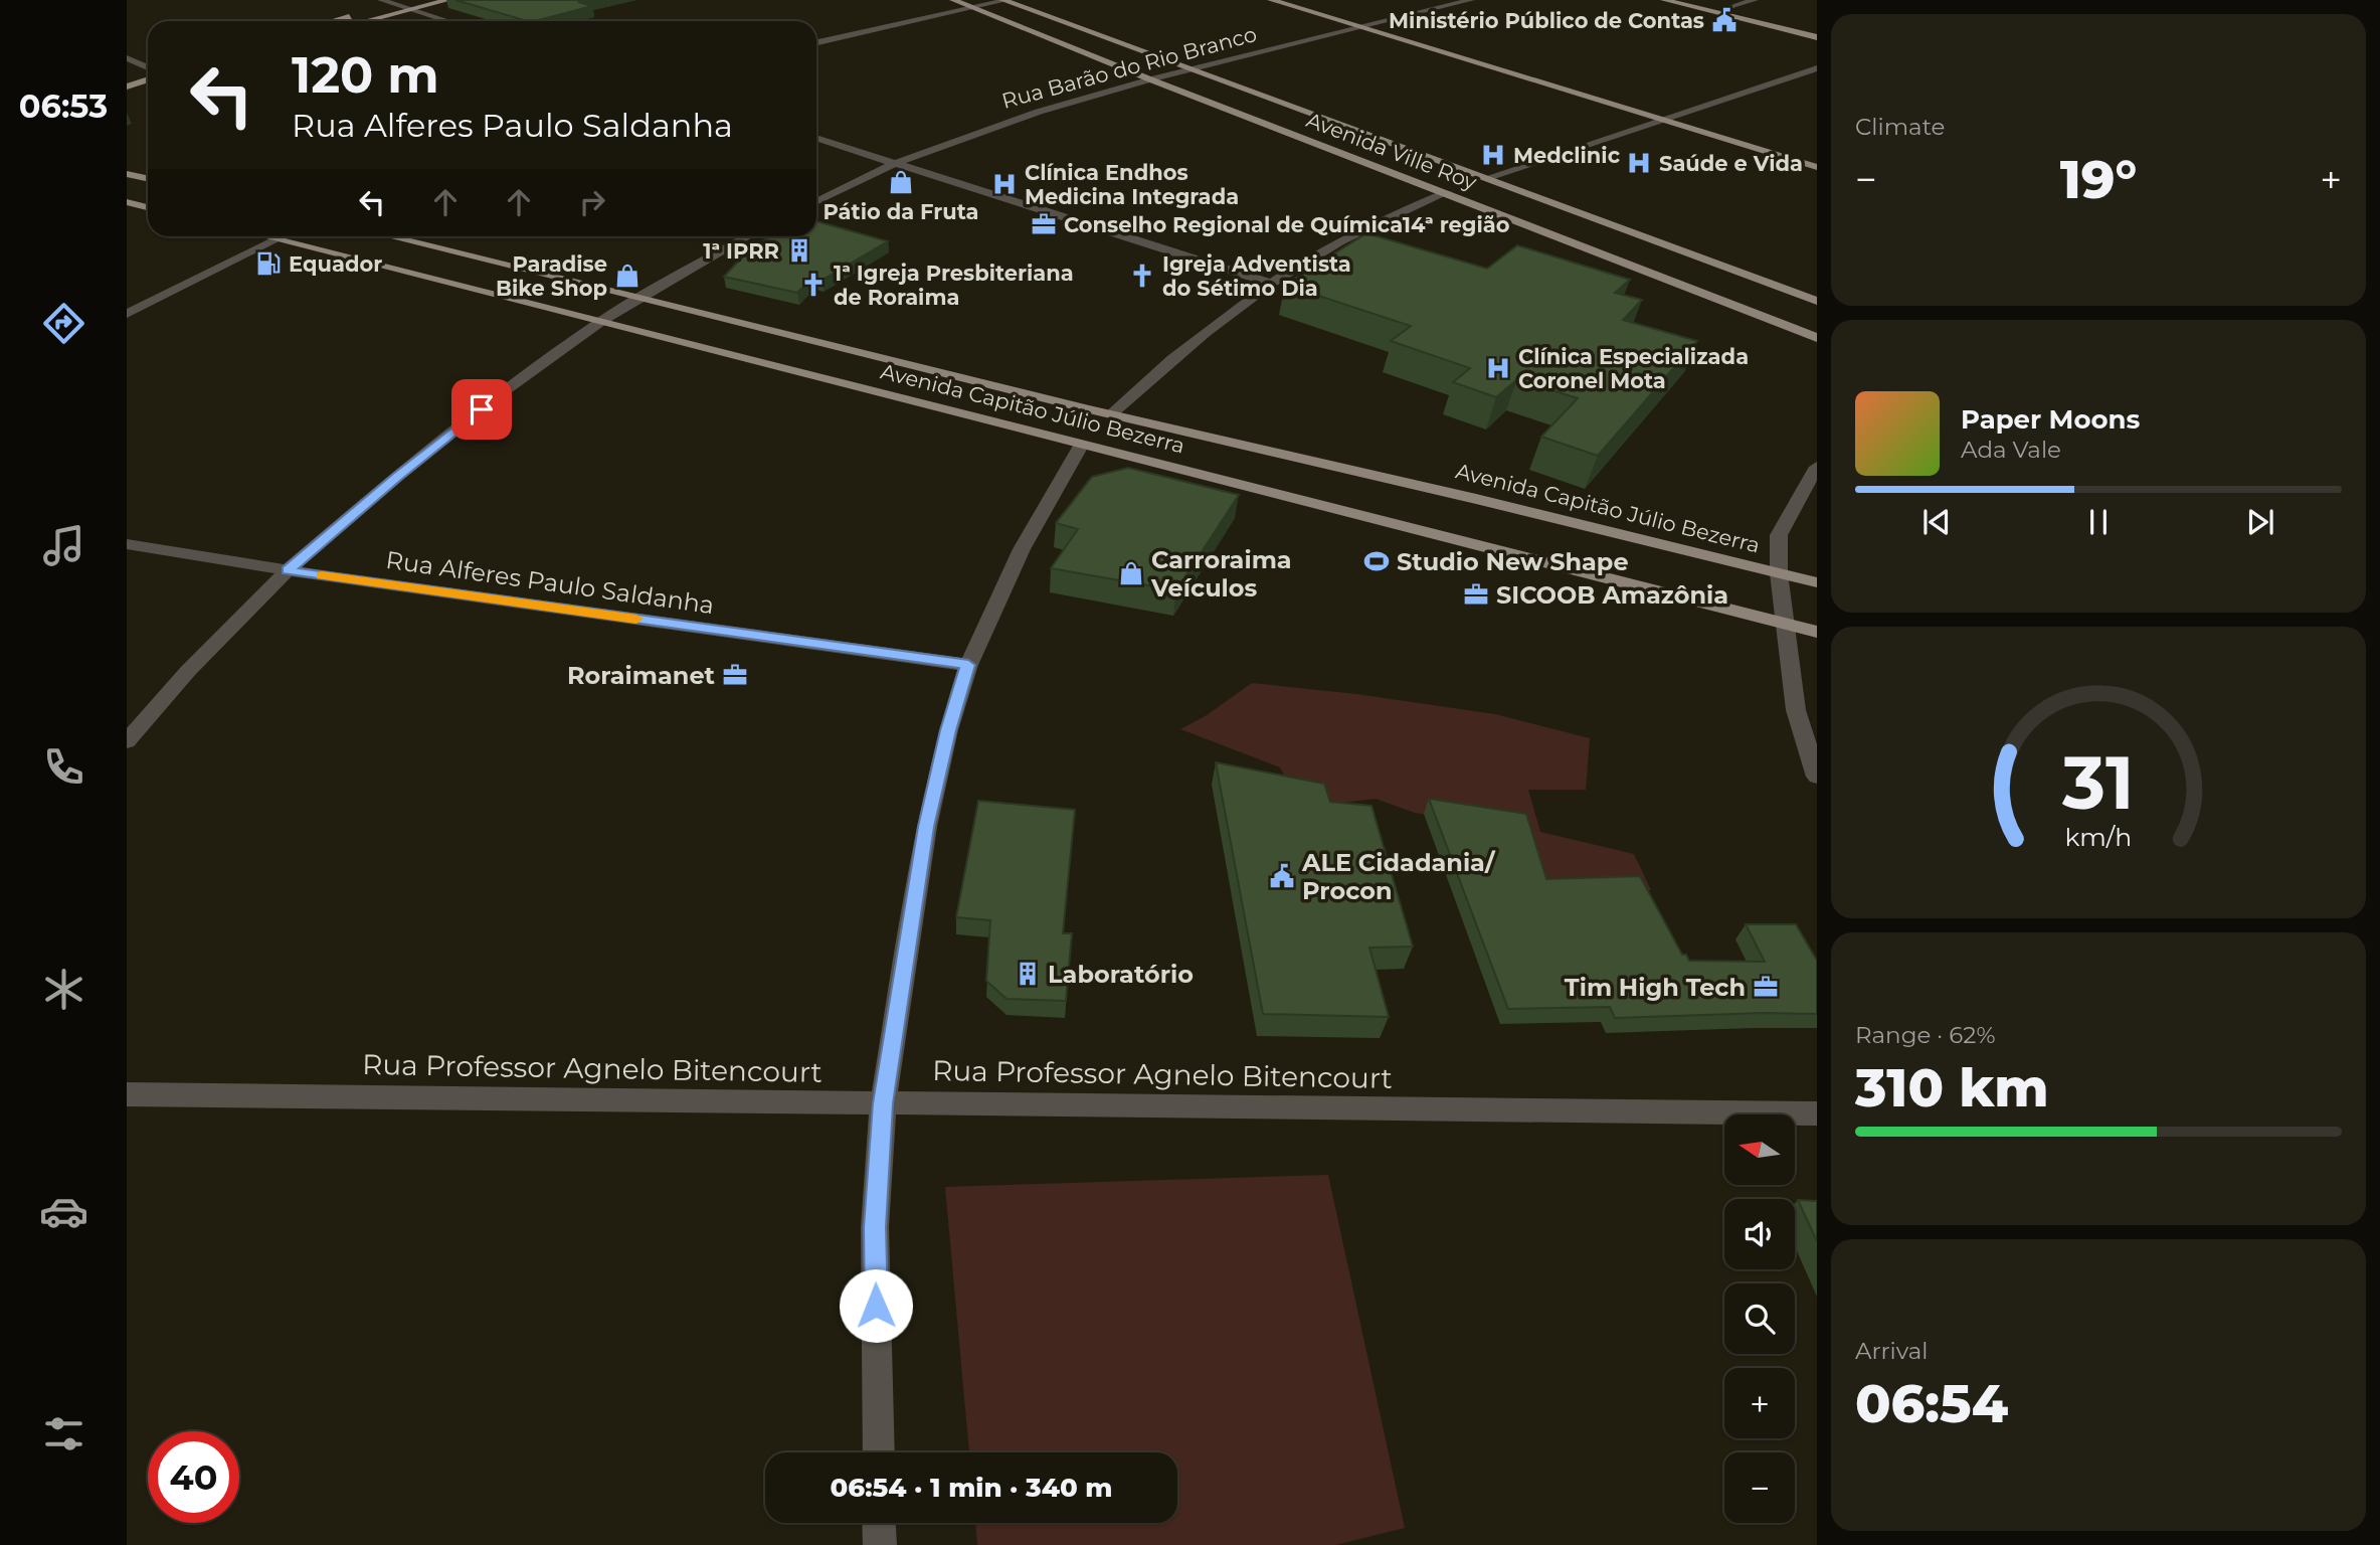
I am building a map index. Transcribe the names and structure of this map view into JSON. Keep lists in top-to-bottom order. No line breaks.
{"streets":{"main road":["Avenida Ville Roy","Avenida Capitão Júlio Bezerra"],"street":["Rua Barão do Rio Branco","Rua Alferes Paulo Saldanha","Rua Professor Agnelo Bitencourt"]},"crossings":[["Rua Barão do Rio Branco","Avenida Ville Roy"]],"places":{"public building":["Ministério Público de Contas","ALE Cidadania/ Procon"],"hospital":["Medclinic","Saúde e Vida","Clínica Endhos Medicina Integrada","Clínica Especializada Coronel Mota"],"shop":["Pátio da Fruta","Paradise Bike Shop","Carroraima Veículos"],"office":["Conselho Regional de Química14ª região","SICOOB Amazônia","Roraimanet","Tim High Tech"],"building":["1ª IPRR","Laboratório"],"fuel station":["Equador"],"church":["Igreja Adventista do Sétimo Dia","1ª Igreja Presbiteriana de Roraima"],"sports":["Studio New Shape"]},"north":"left","page":{"tabs":"06:53","tile":["Climate",["Range · 62%","310 km"],["Arrival","06:54"]],"turn":["120 m","Rua Alferes Paulo Saldanha"],"heat":["−","19°","+"],"song":["Paper Moons","Ada Vale"],"map_buttons":["+","−"],"limit":"40","trip":"06:54 · 1 min · 340 m","gauge":["31","km/h"]}}
